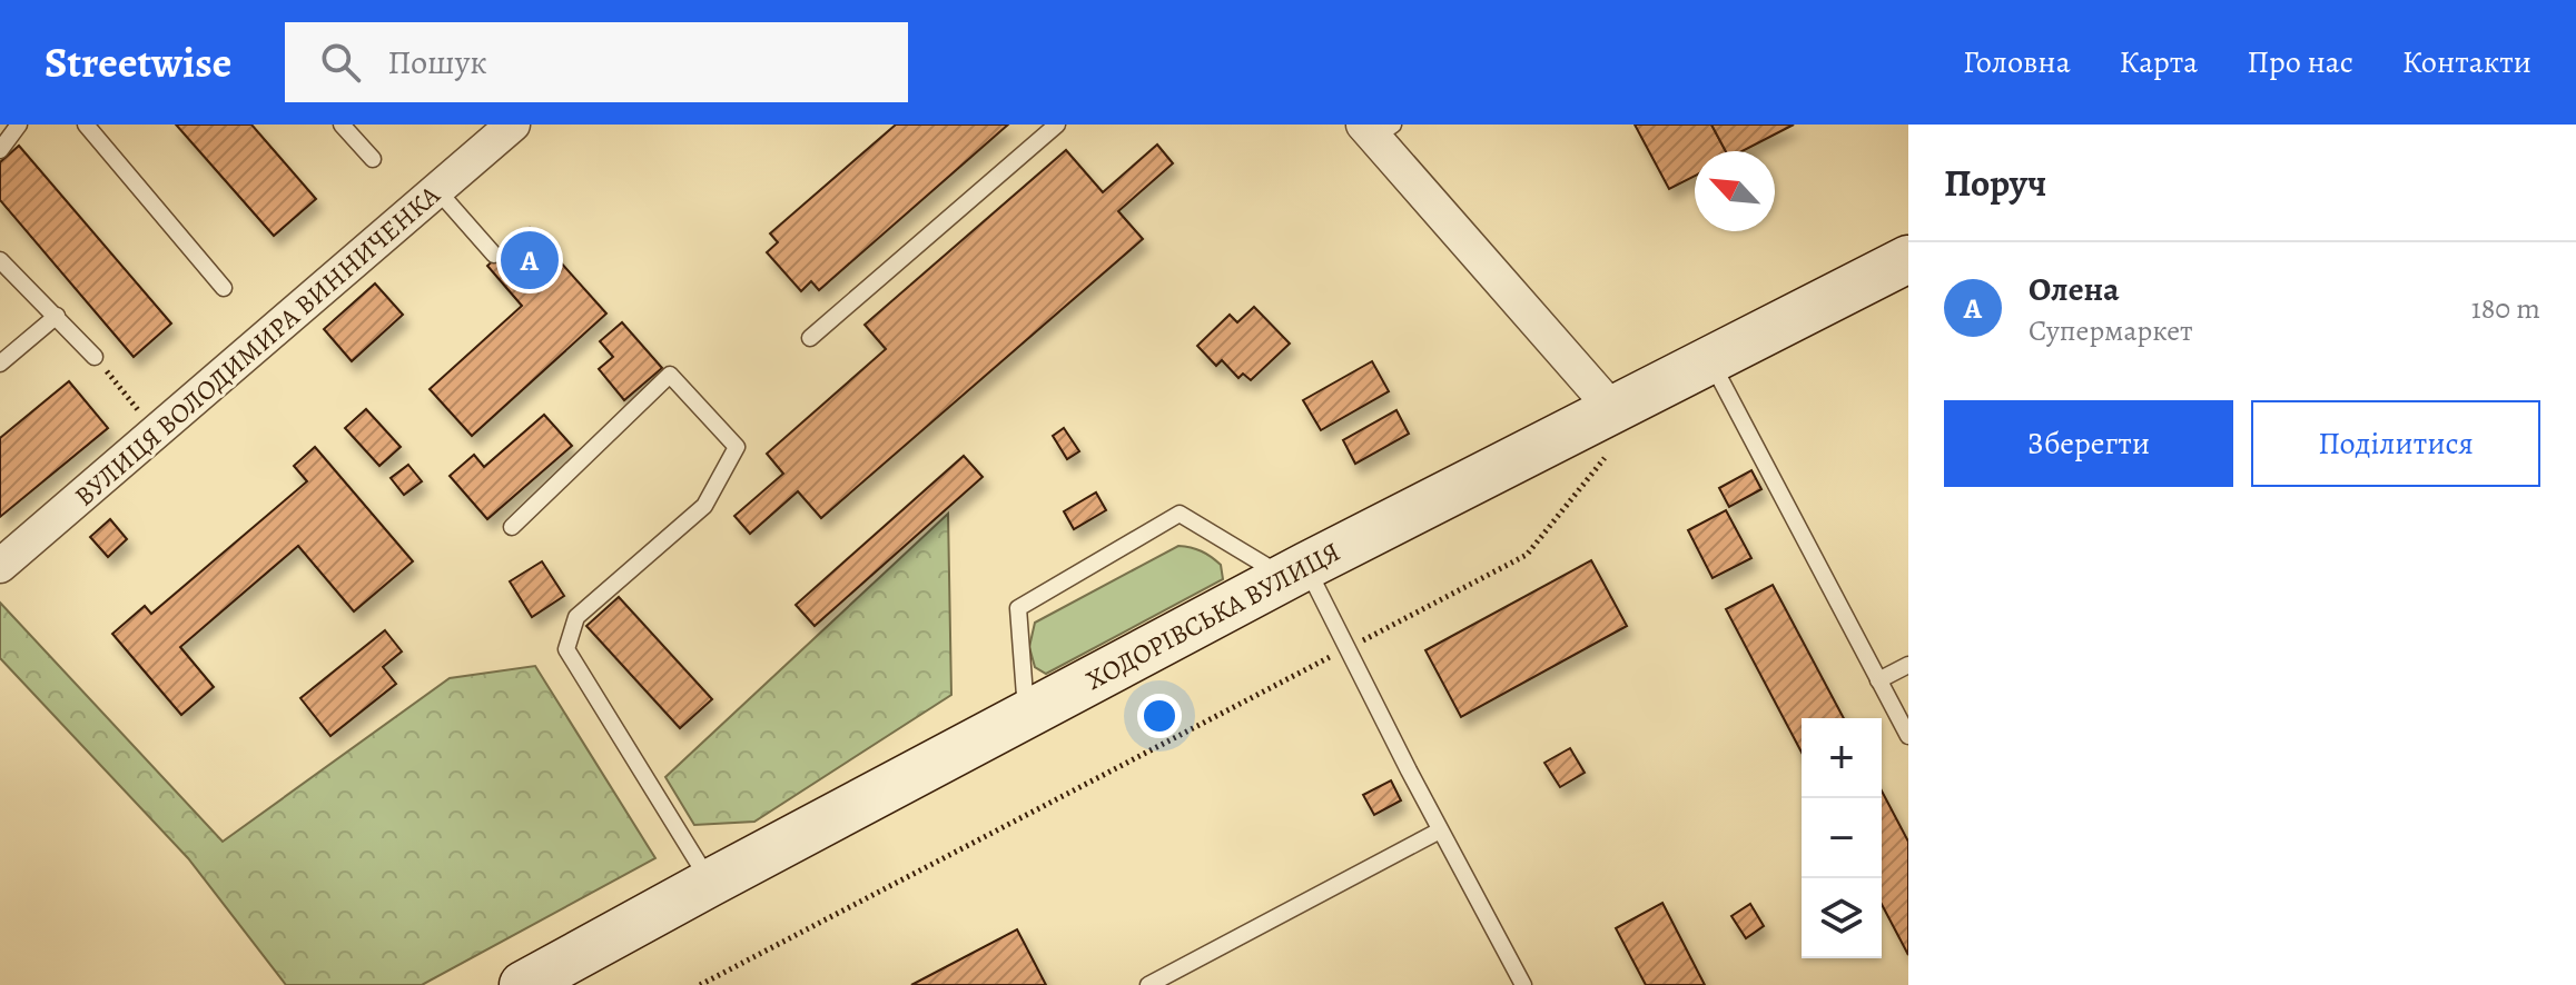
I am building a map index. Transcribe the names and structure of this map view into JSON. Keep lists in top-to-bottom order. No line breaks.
{"streets":{"main road":["ХОДОРІВСЬКА ВУЛИЦЯ"],"street":["ВУЛИЦЯ ВОЛОДИМИРА ВИННИЧЕНКА"]},"north":"top left","page":{"header":"Streetwise","search":"Пошук","nav":["Головна","Карта","Про нас","Контакти"],"heading":"Поруч","pins":"A","list":[{"mark":"A","name":"Олена","note":"Супермаркет","value":"180 m"}],"buttons":["Зберегти","Поділитися"],"map_buttons":["+","−"]}}
